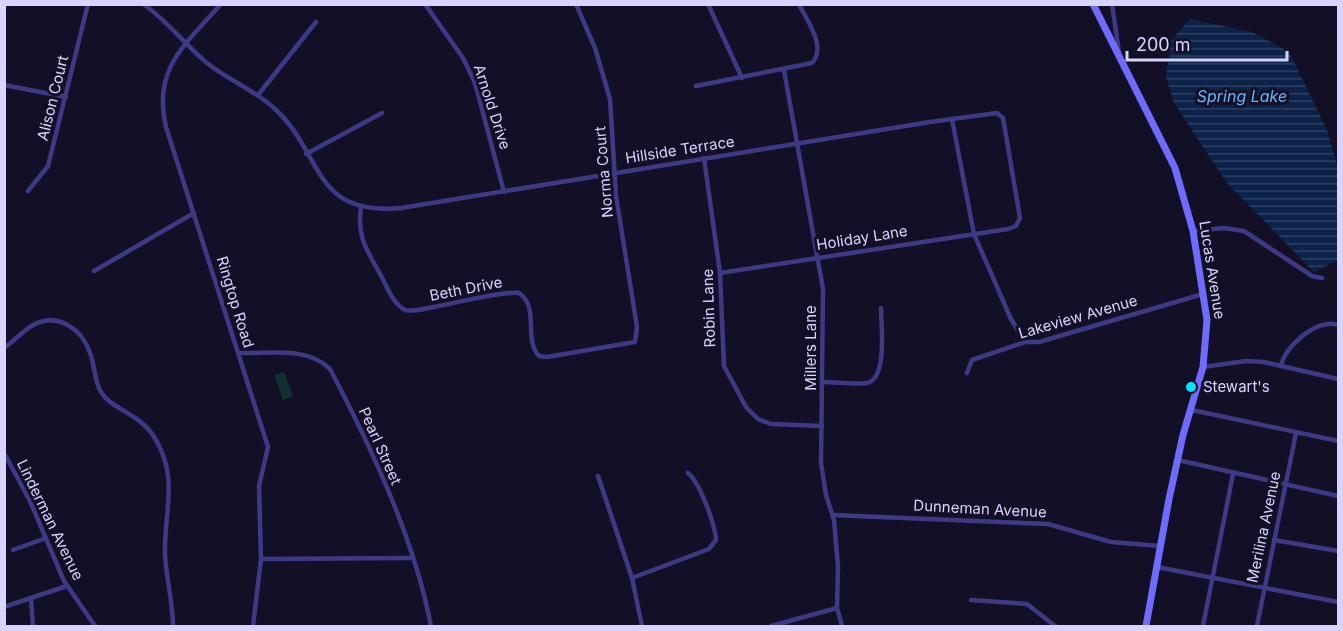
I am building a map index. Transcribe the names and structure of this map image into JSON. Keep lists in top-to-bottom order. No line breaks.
{"streets":{"street":["Alison Court","Arnold Drive","Hillside Terrace","Norma Court","Holiday Lane","Lucas Avenue","Beth Drive","Ringtop Road","Robin Lane","Lakeview Avenue","Millers Lane","Pearl Street","Dunneman Avenue","Linderman Avenue","Merilina Avenue"]},"crossings":[["Arnold Drive","Hillside Terrace"],["Hillside Terrace","Norma Court"],["Hillside Terrace","Holiday Lane"],["Hillside Terrace","Beth Drive"],["Hillside Terrace","Robin Lane"],["Hillside Terrace","Millers Lane"],["Norma Court","Beth Drive"],["Holiday Lane","Robin Lane"],["Holiday Lane","Millers Lane"],["Lucas Avenue","Lakeview Avenue"],["Lucas Avenue","Dunneman Avenue"],["Ringtop Road","Pearl Street"],["Robin Lane","Millers Lane"],["Millers Lane","Dunneman Avenue"]],"water":["Spring Lake"],"places":["Stewart's"],"scale_bar":"200 m"}
